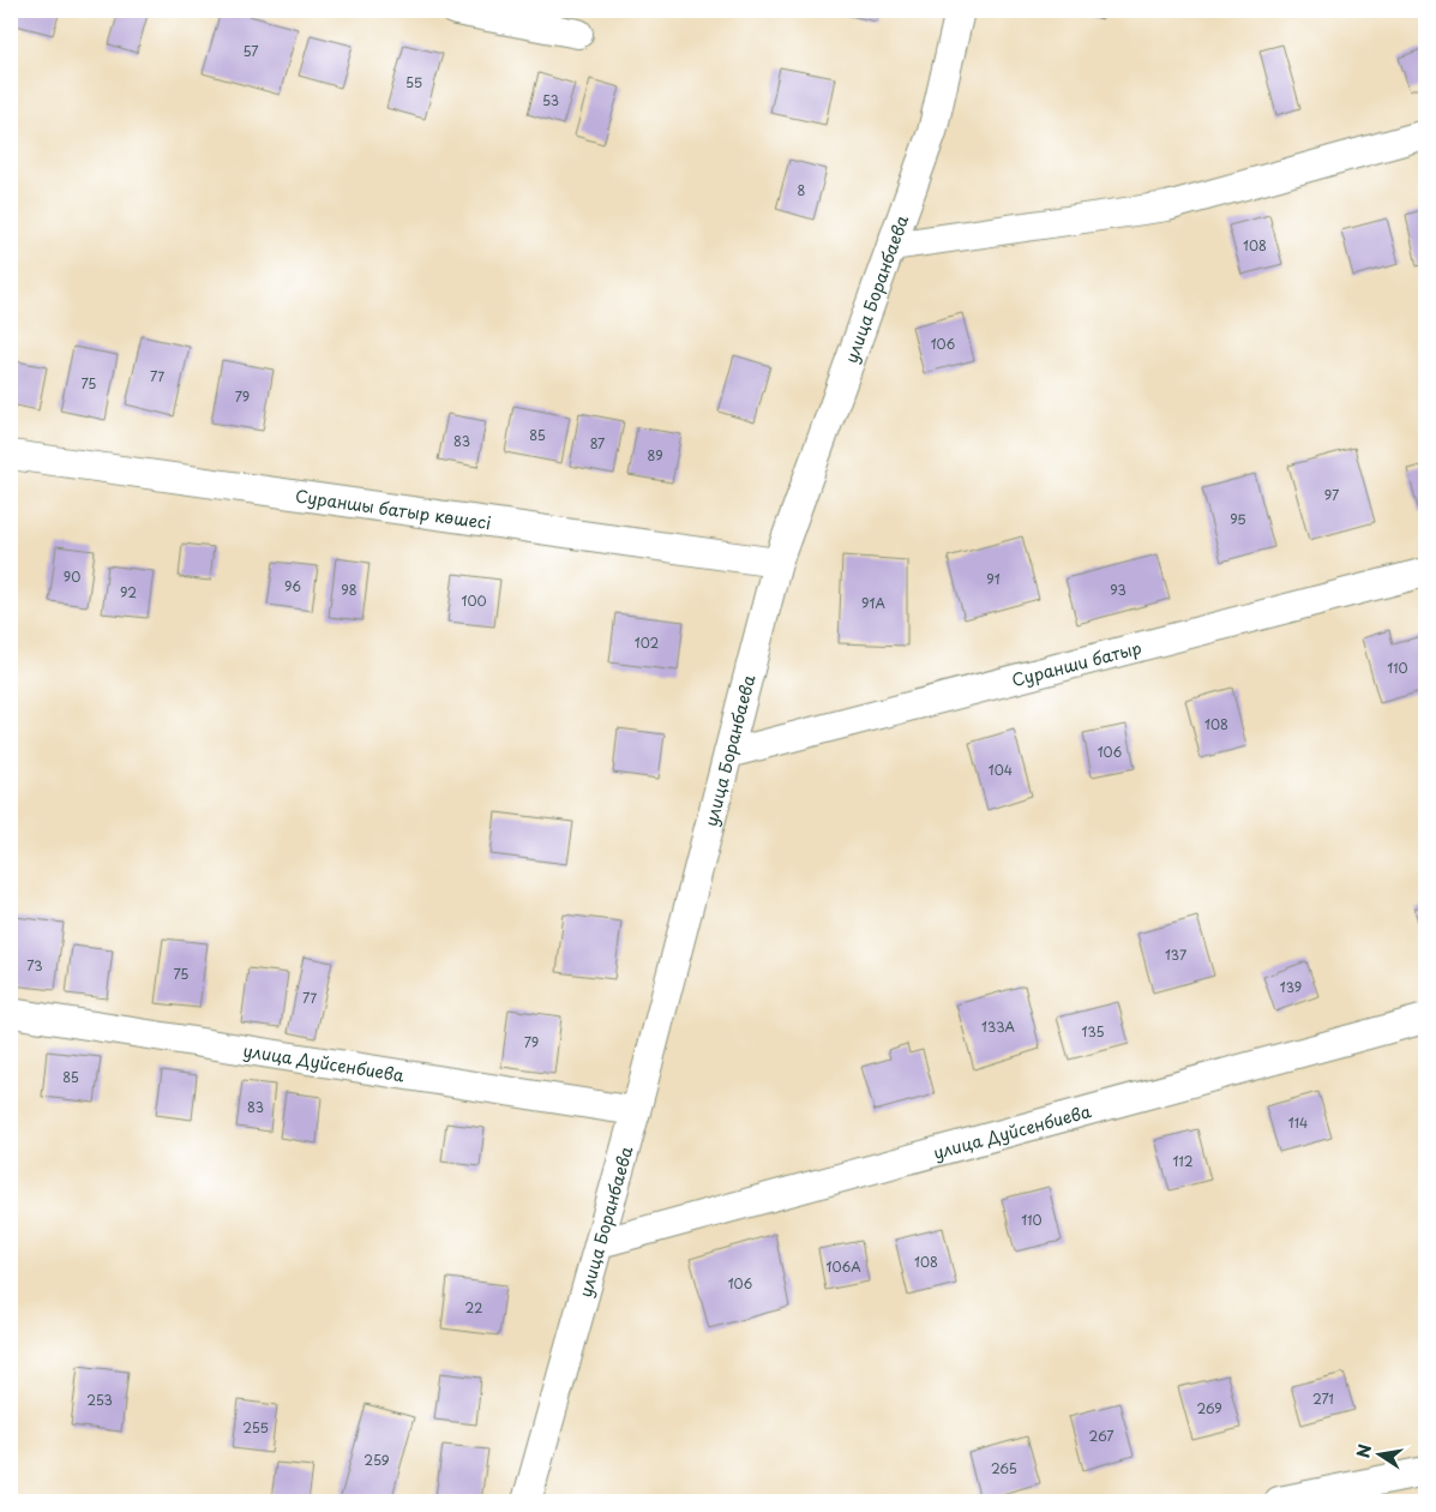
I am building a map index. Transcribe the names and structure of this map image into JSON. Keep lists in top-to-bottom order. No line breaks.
{"streets":{"street":["улица Боранбаева","Сураншы батыр көшесі","Суранши батыр","улица Дуйсенбиева"]},"crossings":[["улица Боранбаева","Сураншы батыр көшесі"],["улица Боранбаева","Суранши батыр"],["улица Боранбаева","улица Дуйсенбиева"]],"house_numbers":["57","55","53","8","108","106","77","75","79","85","83","87","89","97","95","90","91","96","98","93","92","100","91А","102","110","108","106","104","137","73","75","139","77","133А","135","79","85","83","114","112","110","108","106А","106","22","271","253","269","255","267","259","265"],"north":"left"}
